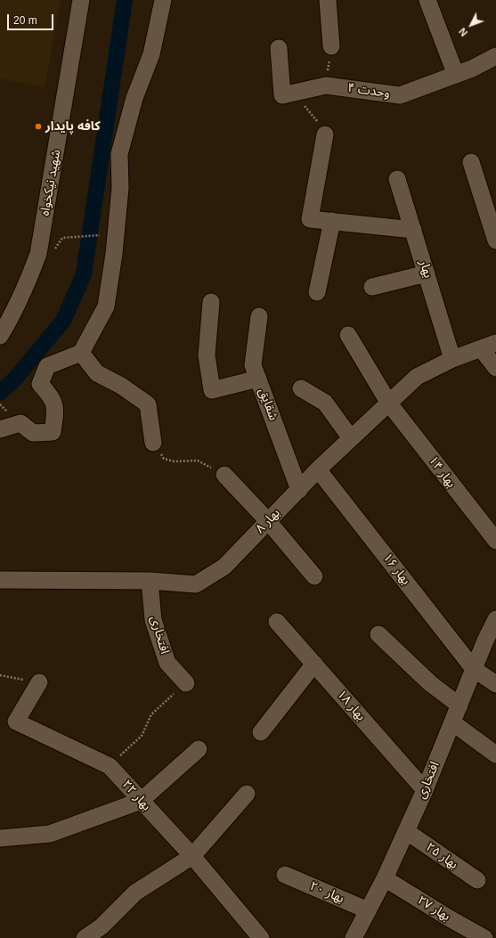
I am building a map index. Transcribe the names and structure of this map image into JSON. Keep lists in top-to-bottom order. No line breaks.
{"streets":{"street":["وحدت ۴","شهید نیکخواه","بهار","شقایق","بهار ۱۴","بهار ۸","بهار ۱۶","افتخاری","بهار ۱۸","بهار ۲۲","بهار ۲۵","بهار ۲۰","بهار ۲۷"]},"crossings":[["بهار","بهار ۸"],["شقایق","بهار ۸"],["بهار ۱۴","بهار ۸"],["بهار ۸","بهار ۱۶"],["بهار ۸","افتخاری"],["بهار ۱۶","افتخاری"],["افتخاری","بهار ۱۸"],["افتخاری","بهار ۲۵"],["افتخاری","بهار ۲۰"],["افتخاری","بهار ۲۷"]],"places":["کافه پایدار"],"scale_bar":"20 m","north":"bottom left"}
